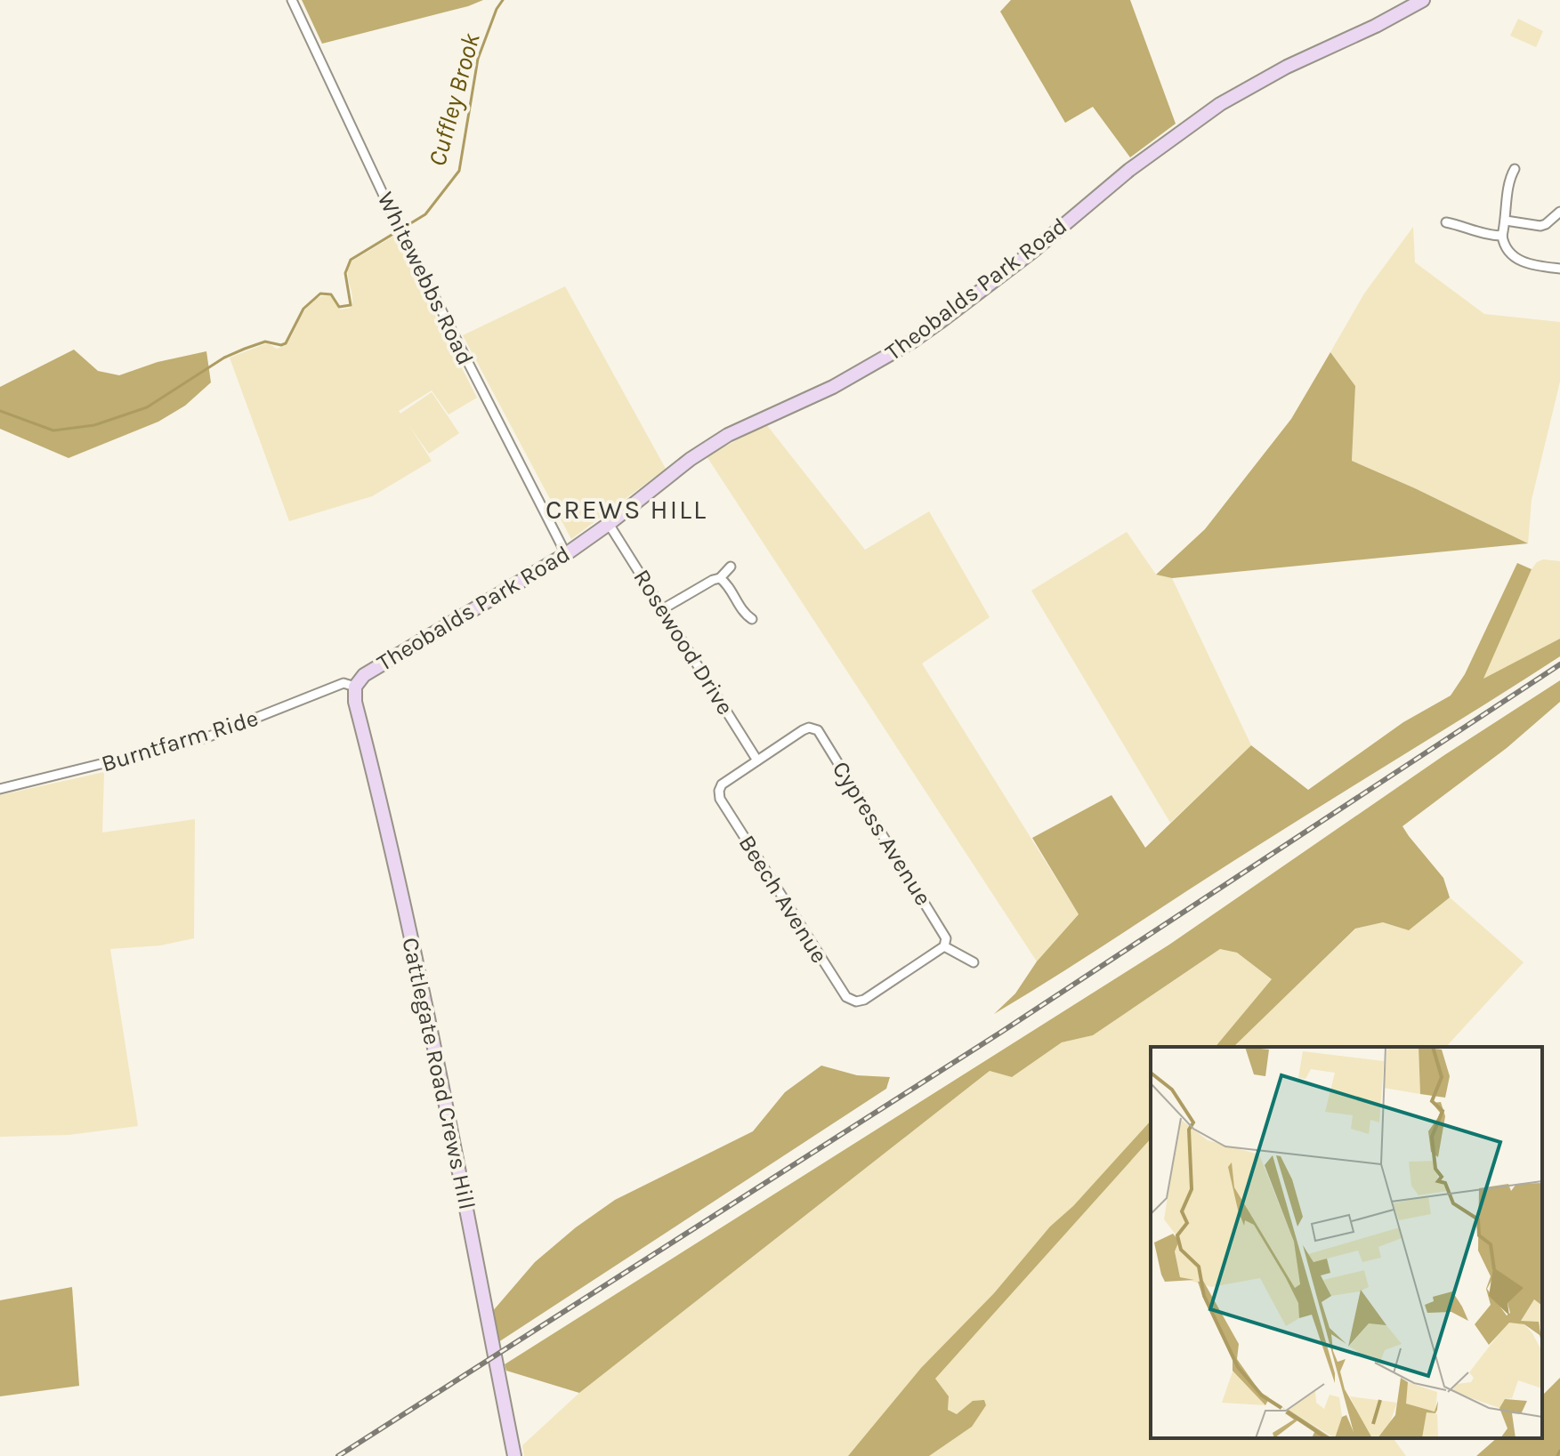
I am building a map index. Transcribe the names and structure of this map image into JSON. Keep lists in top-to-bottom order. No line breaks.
{"streets":{"street":["Whitewebbs Road","Theobalds Park Road","Rosewood Drive","Burntfarm Ride","Cypress Avenue","Beech Avenue","Cattlegate Road Crews Hill"]},"crossings":[["Whitewebbs Road","Theobalds Park Road"],["Theobalds Park Road","Rosewood Drive"],["Theobalds Park Road","Burntfarm Ride"],["Theobalds Park Road","Cattlegate Road Crews Hill"],["Rosewood Drive","Cypress Avenue"],["Rosewood Drive","Beech Avenue"],["Burntfarm Ride","Cattlegate Road Crews Hill"],["Cypress Avenue","Beech Avenue"]],"districts":["CREWS HILL"],"water":["Cuffley Brook"]}
